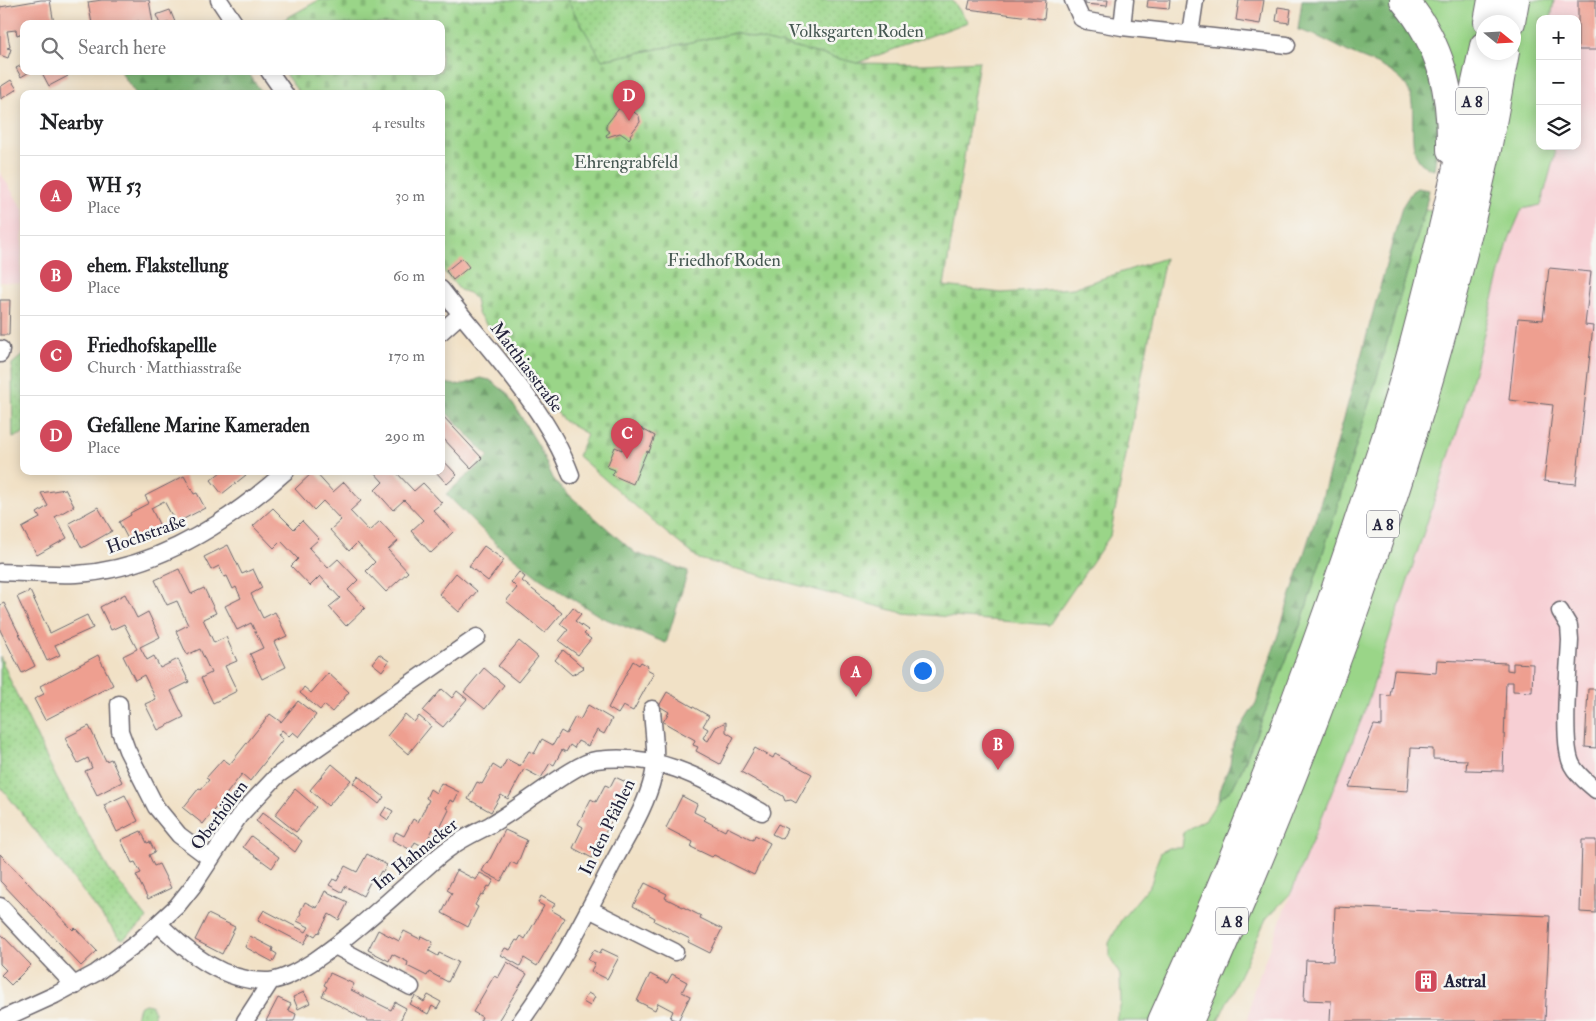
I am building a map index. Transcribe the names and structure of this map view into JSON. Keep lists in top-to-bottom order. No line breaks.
{"streets":{"highway":["A 8"],"street":["Matthiasstraße","Hochstraße","Oberhöllen","In den Pfählen","Im Hahnacker"]},"crossings":[["Oberhöllen","Im Hahnacker"],["In den Pfählen","Im Hahnacker"]],"parks":["Volksgarten Roden","Ehrengrabfeld","Friedhof Roden"],"places":{"building":["Astral"]},"north":"right","page":{"map_buttons":["+","−"],"search":"Search here","pins":["D","C","A","B"],"heading":["Nearby","4 results"],"list":[{"mark":"A","name":"WH 53","note":"Place","value":"30 m"},{"mark":"B","name":"ehem. Flakstellung","note":"Place","value":"60 m"},{"mark":"C","name":"Friedhofskapellle","note":"Church · Matthiasstraße","value":"170 m"},{"mark":"D","name":"Gefallene Marine Kameraden","note":"Place","value":"290 m"}]}}
